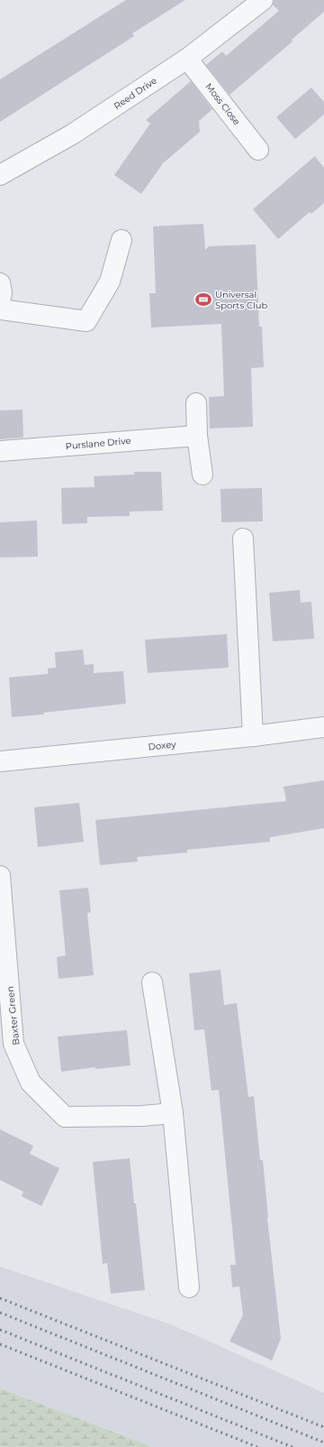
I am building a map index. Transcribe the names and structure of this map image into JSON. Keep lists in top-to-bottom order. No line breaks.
{"streets":{"street":["Reed Drive","Moss Close","Purslane Drive","Doxey","Baxter Green"]},"crossings":[["Reed Drive","Moss Close"]],"places":{"sports":["Universal Sports Club"]}}
